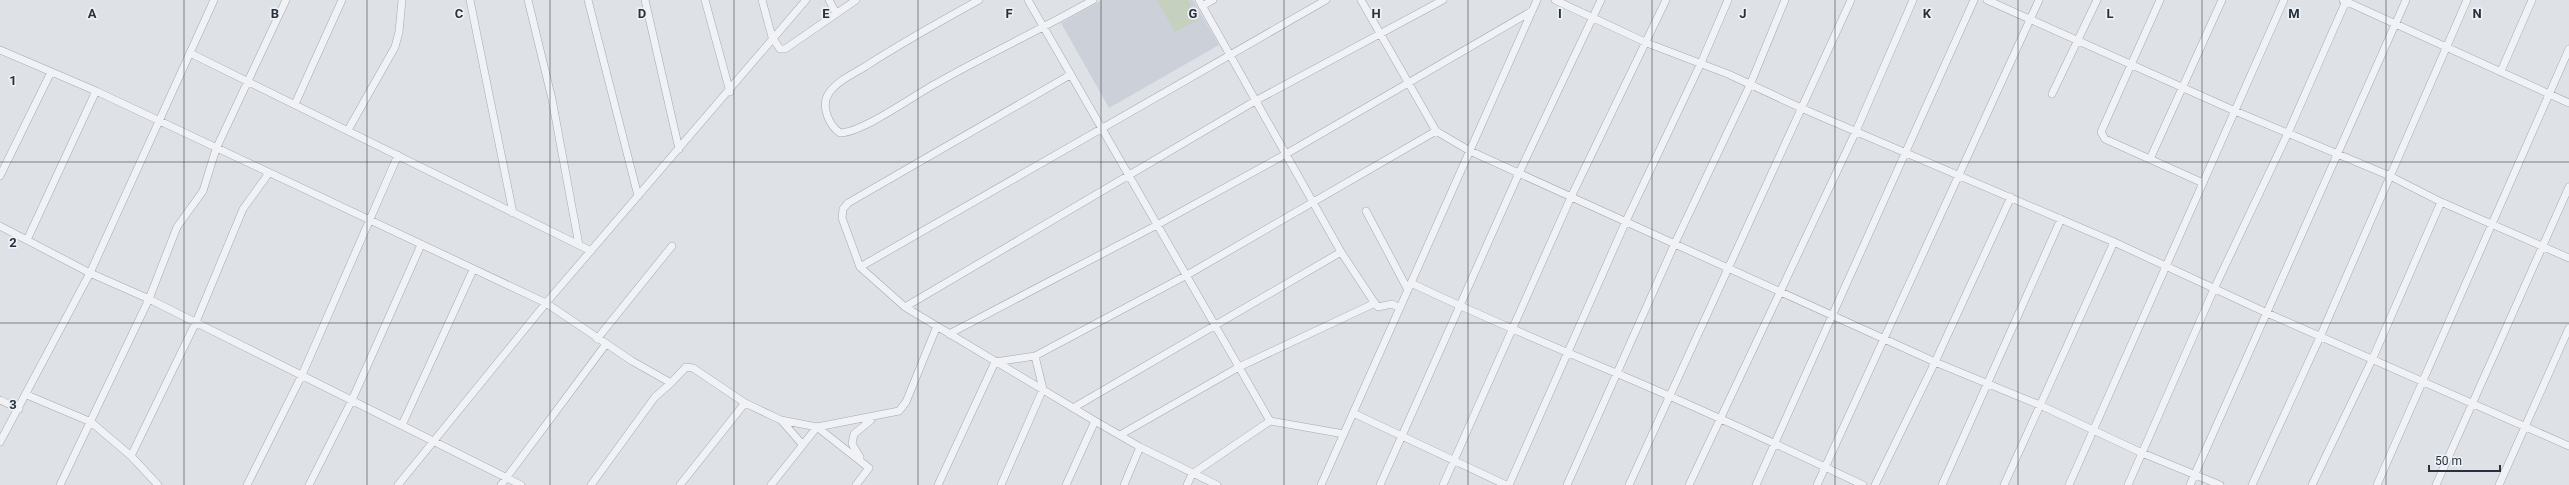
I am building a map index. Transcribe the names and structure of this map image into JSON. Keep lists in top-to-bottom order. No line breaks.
{"scale_bar":"50 m","grid":{"columns":["A","B","C","D","E","F","G","H","I","J","K","L","M","N"],"rows":["1","2","3"]}}
